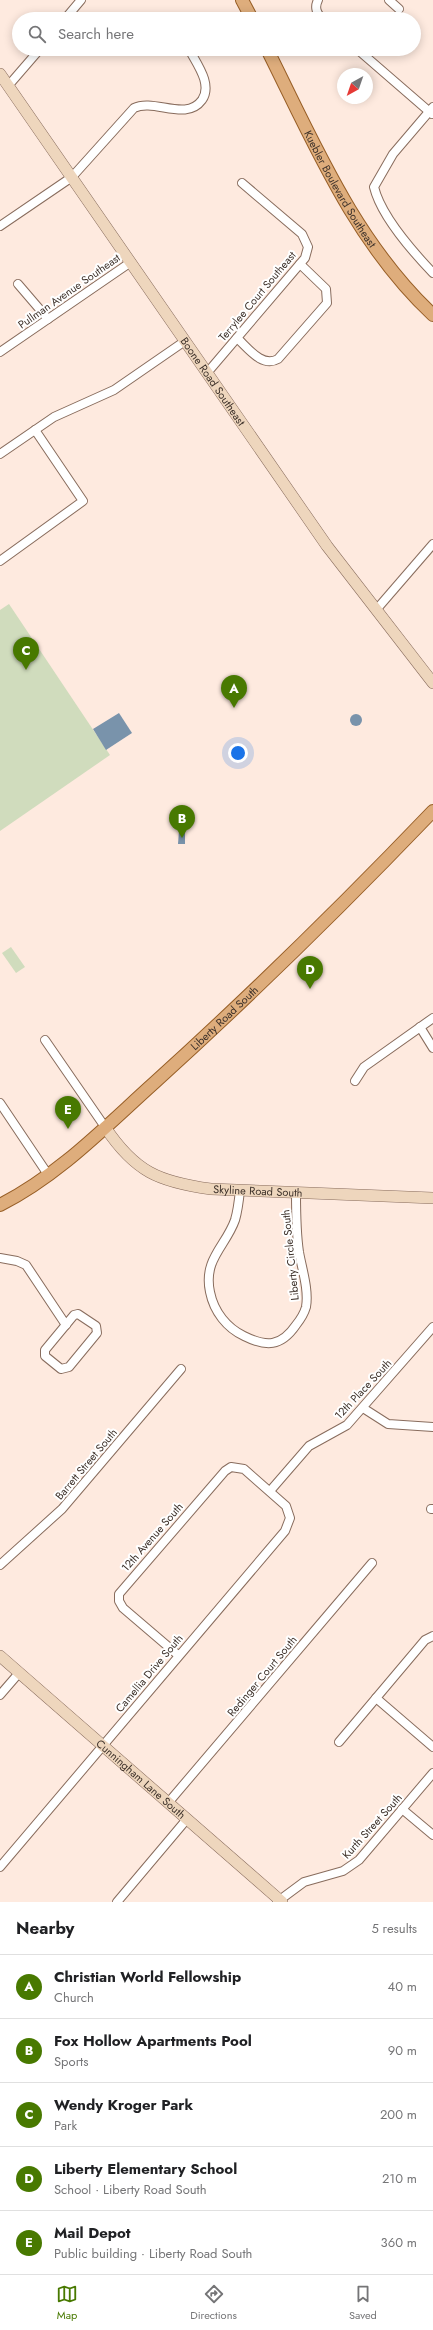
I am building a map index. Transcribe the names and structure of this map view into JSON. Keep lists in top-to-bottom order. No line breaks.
{"streets":{"main road":["Kuebler Boulevard Southeast","Liberty Road South"],"street":["Pullman Avenue Southeast","Terrylee Court Southeast","Boone Road Southeast","Skyline Road South","Liberty Circle South","12th Place South","Barrett Street South","12th Avenue South","Camellia Drive South","Redinger Court South","Cunningham Lane South","Kurth Street South"]},"crossings":[["Pullman Avenue Southeast","Boone Road Southeast"],["Terrylee Court Southeast","Boone Road Southeast"],["Liberty Road South","Skyline Road South"],["Skyline Road South","Liberty Circle South"],["12th Place South","12th Avenue South"],["12th Place South","Camellia Drive South"],["12th Avenue South","Camellia Drive South"],["Camellia Drive South","Cunningham Lane South"],["Redinger Court South","Cunningham Lane South"],["Cunningham Lane South","Kurth Street South"]],"north":"bottom left","page":{"search":"Search here","pins":["C","A","B","D","E"],"heading":["Nearby","5 results"],"list":[{"mark":"A","name":"Christian World Fellowship","note":"Church","value":"40 m"},{"mark":"B","name":"Fox Hollow Apartments Pool","note":"Sports","value":"90 m"},{"mark":"C","name":"Wendy Kroger Park","note":"Park","value":"200 m"},{"mark":"D","name":"Liberty Elementary School","note":"School · Liberty Road South","value":"210 m"},{"mark":"E","name":"Mail Depot","note":"Public building · Liberty Road South","value":"360 m"}],"nav":["Map","Directions","Saved"]}}
